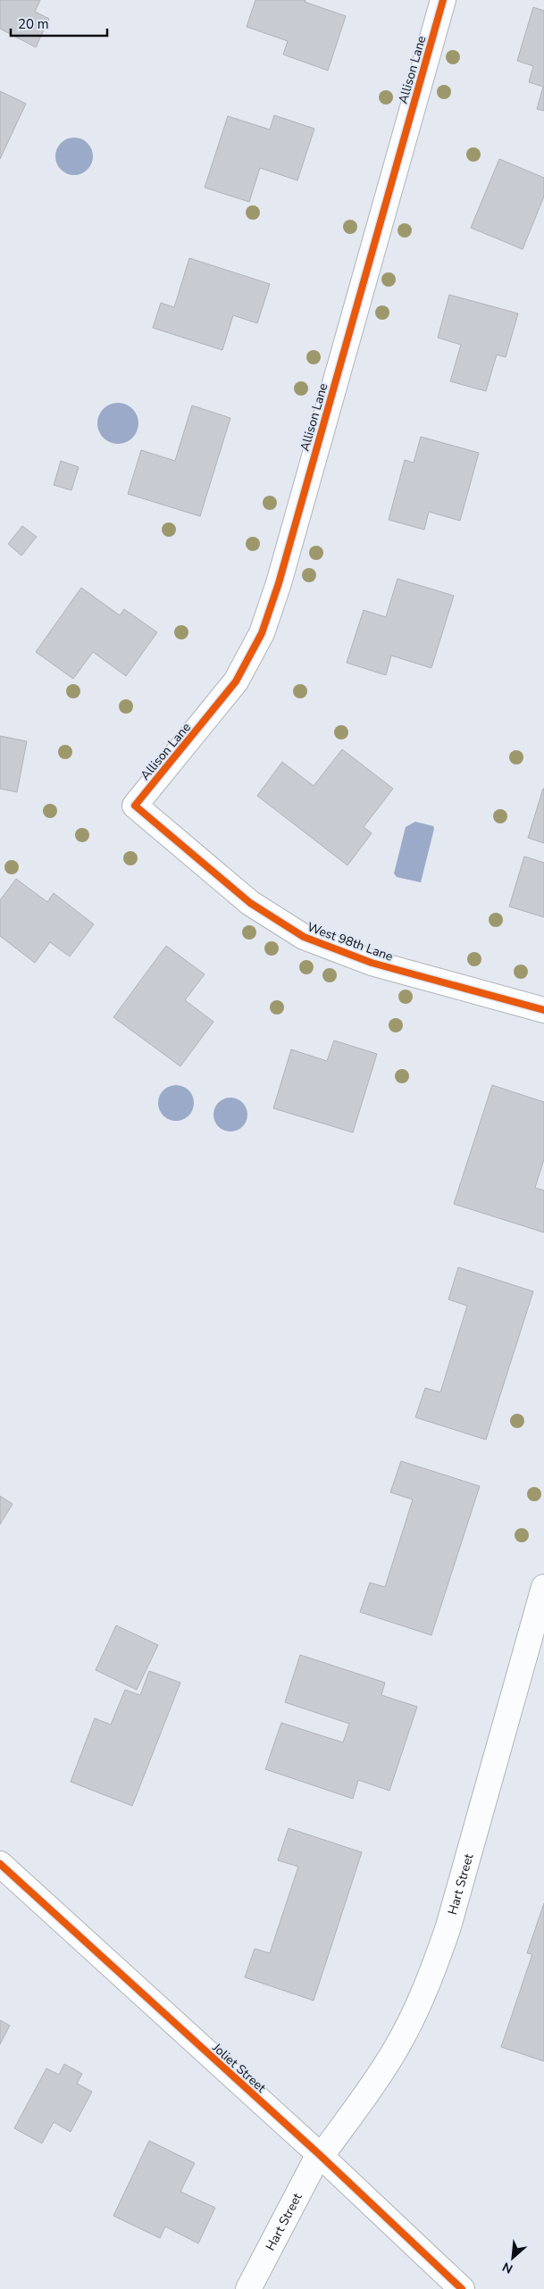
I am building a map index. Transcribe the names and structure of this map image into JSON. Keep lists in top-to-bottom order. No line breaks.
{"streets":{"street":["Allison Lane","West 98th Lane","Hart Street","Joliet Street"]},"crossings":[["Allison Lane","West 98th Lane"],["Hart Street","Joliet Street"]],"scale_bar":"20 m","north":"bottom left"}
